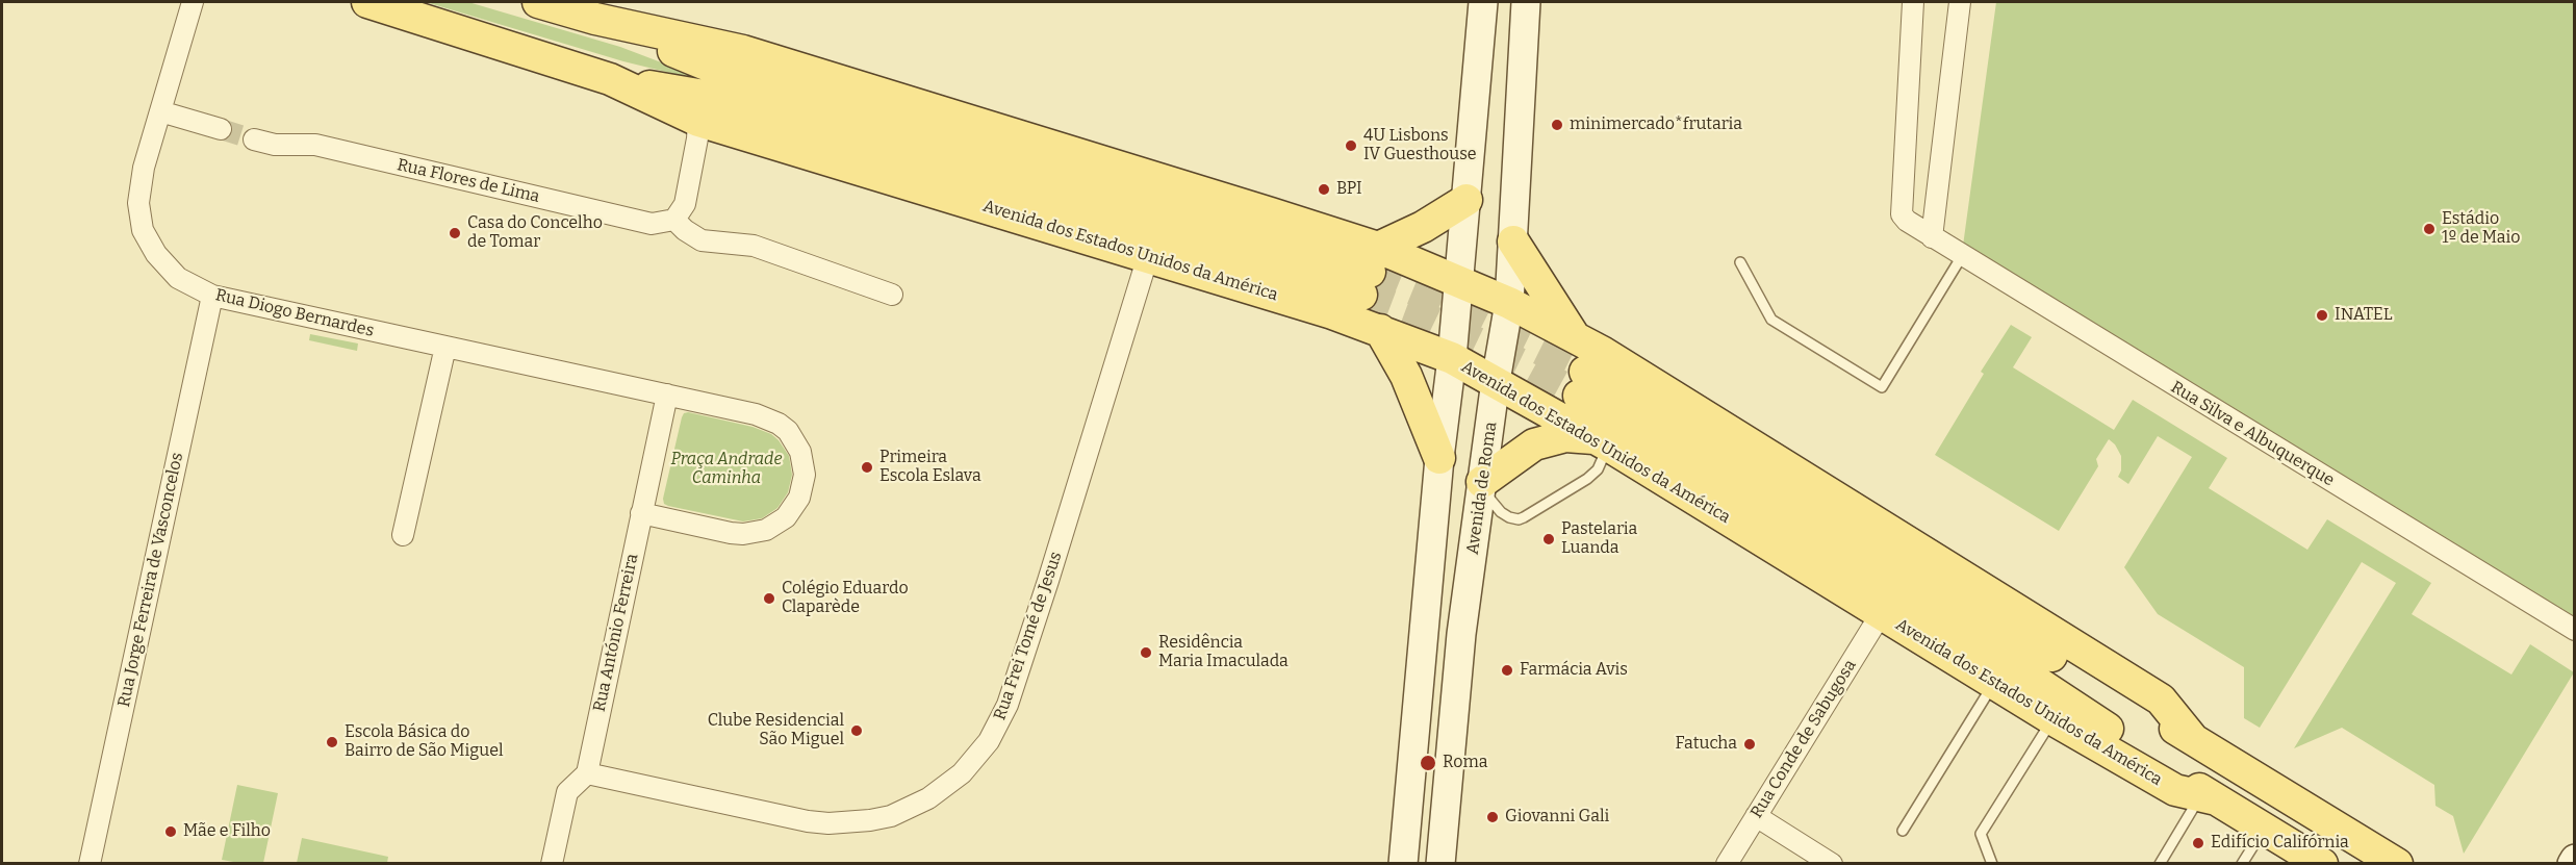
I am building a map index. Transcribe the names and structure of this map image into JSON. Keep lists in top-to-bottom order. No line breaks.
{"streets":{"main road":["Avenida dos Estados Unidos da América","Avenida de Roma"],"street":["Rua Flores de Lima","Rua Diogo Bernardes","Rua Silva e Albuquerque","Rua Jorge Ferreira de Vasconcelos","Rua António Ferreira","Rua Frei Tomé de Jesus","Rua Conde de Sabugosa"]},"crossings":[["Avenida dos Estados Unidos da América","Avenida de Roma"],["Avenida dos Estados Unidos da América","Rua Frei Tomé de Jesus"],["Avenida dos Estados Unidos da América","Rua Conde de Sabugosa"],["Rua Diogo Bernardes","Rua Jorge Ferreira de Vasconcelos"],["Rua Diogo Bernardes","Rua António Ferreira"],["Rua António Ferreira","Rua Frei Tomé de Jesus"]],"parks":["Praça Andrade Caminha"],"places":["minimercado*frutaria","4U Lisbons IV Guesthouse","BPI","Estádio 1º de Maio","Casa do Concelho de Tomar","INATEL","Primeira Escola Eslava","Pastelaria Luanda","Colégio Eduardo Claparède","Residência Maria Imaculada","Farmácia Avis","Clube Residencial São Miguel","Escola Básica do Bairro de São Miguel","Fatucha","Roma","Giovanni Gali","Mãe e Filho","Edifício Califórnia"]}
